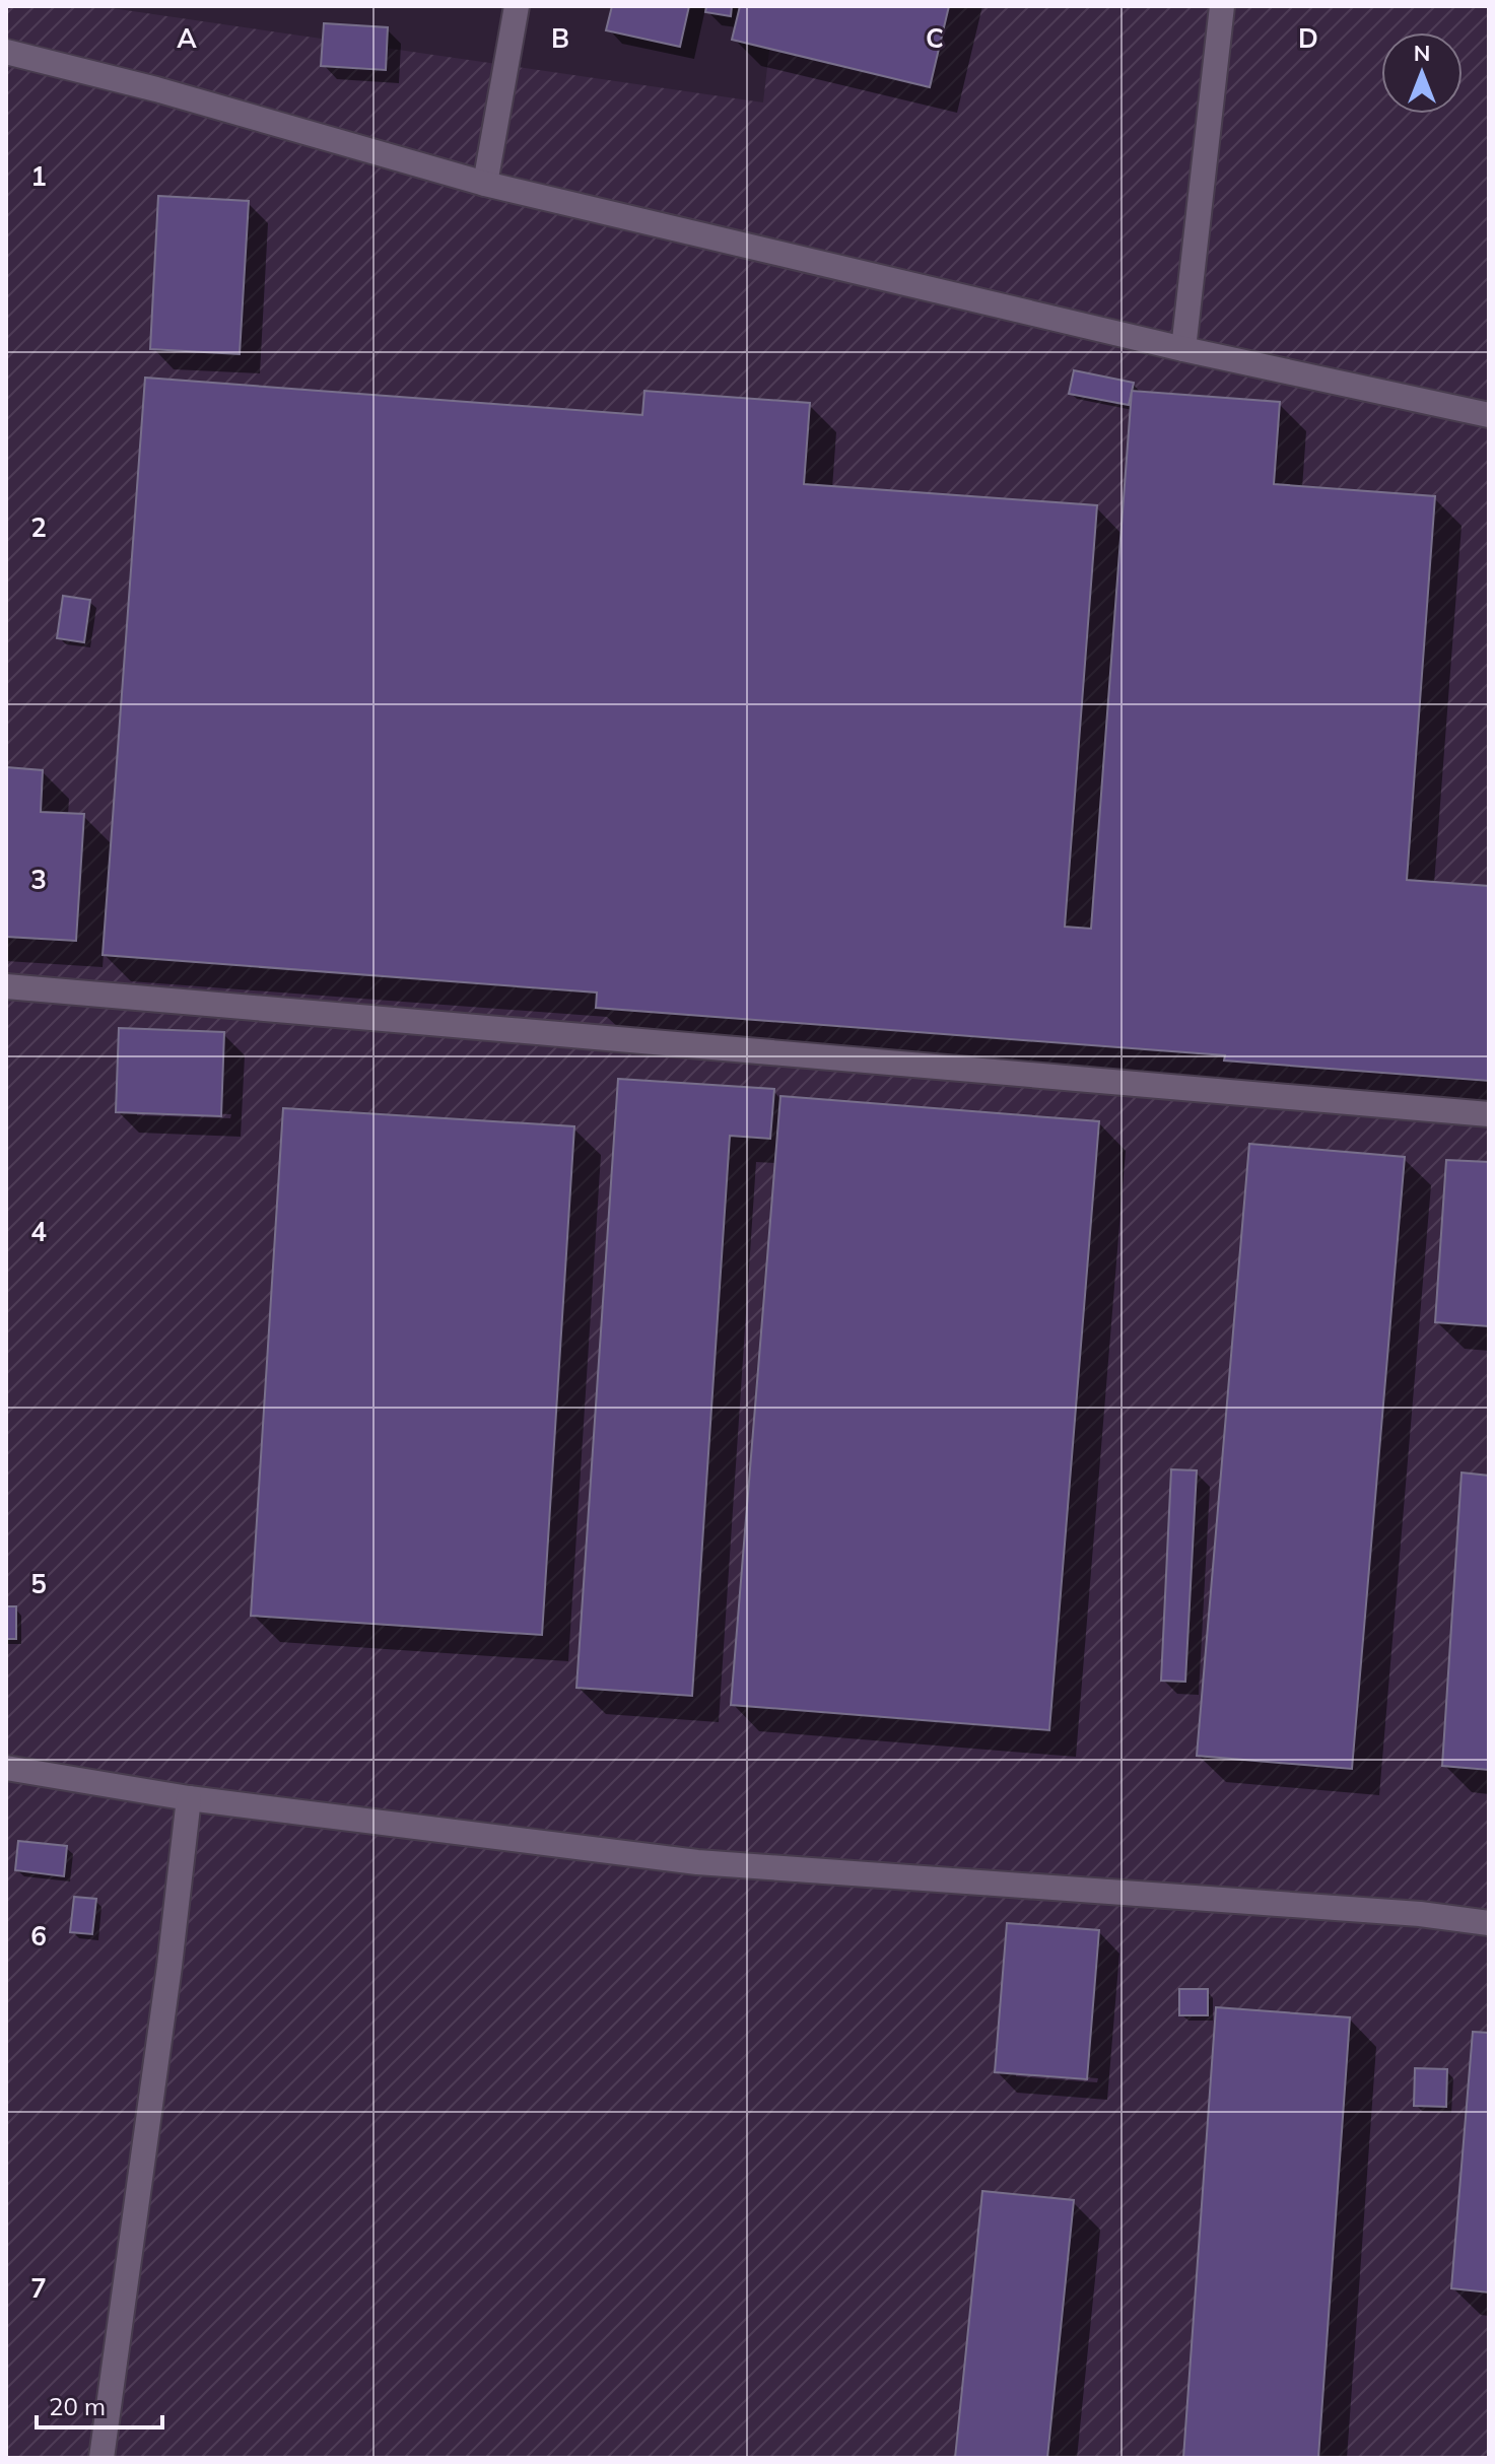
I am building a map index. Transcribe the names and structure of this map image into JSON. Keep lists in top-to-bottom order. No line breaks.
{"scale_bar":"20 m","north":"top","grid":{"columns":["A","B","C","D"],"rows":["1","2","3","4","5","6","7"]}}
